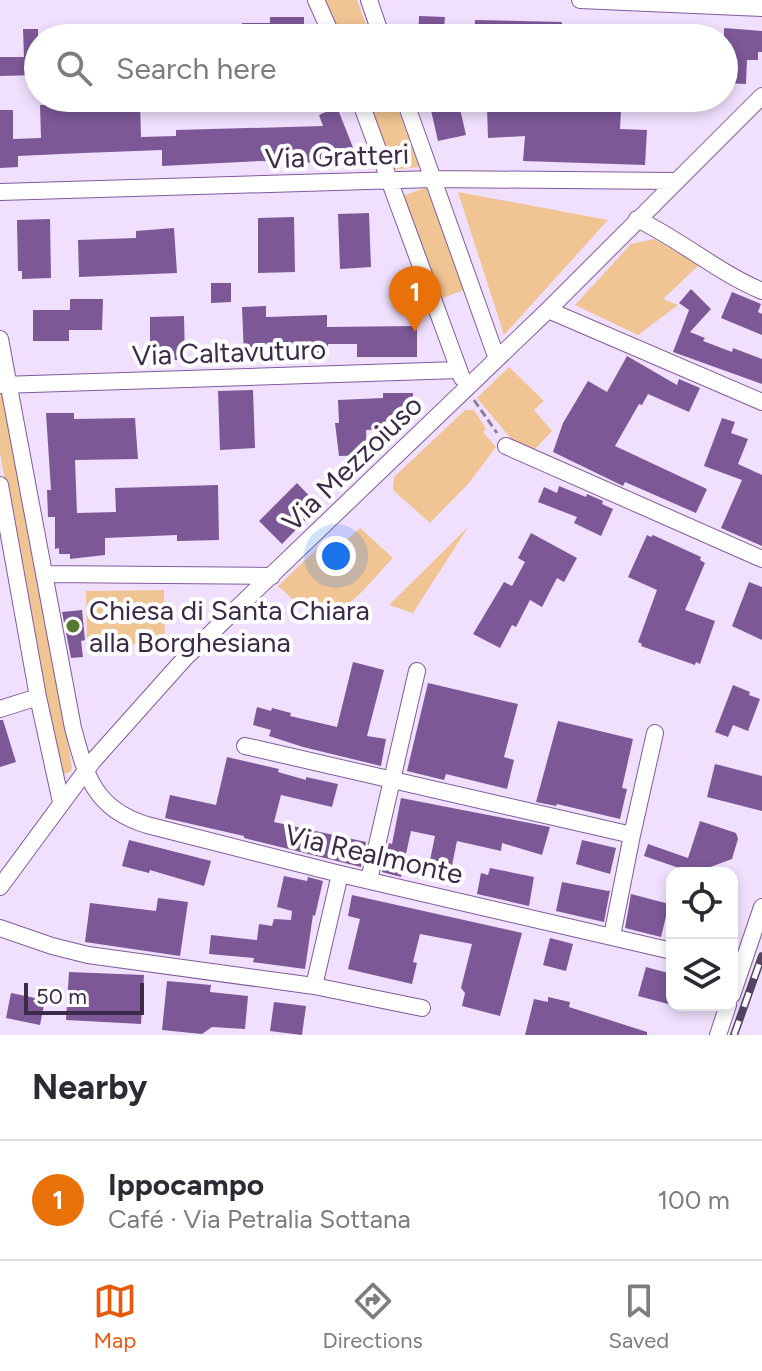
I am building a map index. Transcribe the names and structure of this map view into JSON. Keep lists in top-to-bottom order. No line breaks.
{"streets":{"street":["Via Gratteri","Via Caltavuturo","Via Mezzoiuso","Via Realmonte"]},"crossings":[["Via Gratteri","Via Mezzoiuso"],["Via Mezzoiuso","Via Realmonte"]],"places":["Chiesa di Santa Chiara alla Borghesiana"],"scale_bar":"50 m","page":{"search":"Search here","pins":"1","scale":"50 m","heading":"Nearby","list":[{"mark":"1","name":"Ippocampo","note":"Café · Via Petralia Sottana","value":"100 m"}],"nav":["Map","Directions","Saved"]}}
